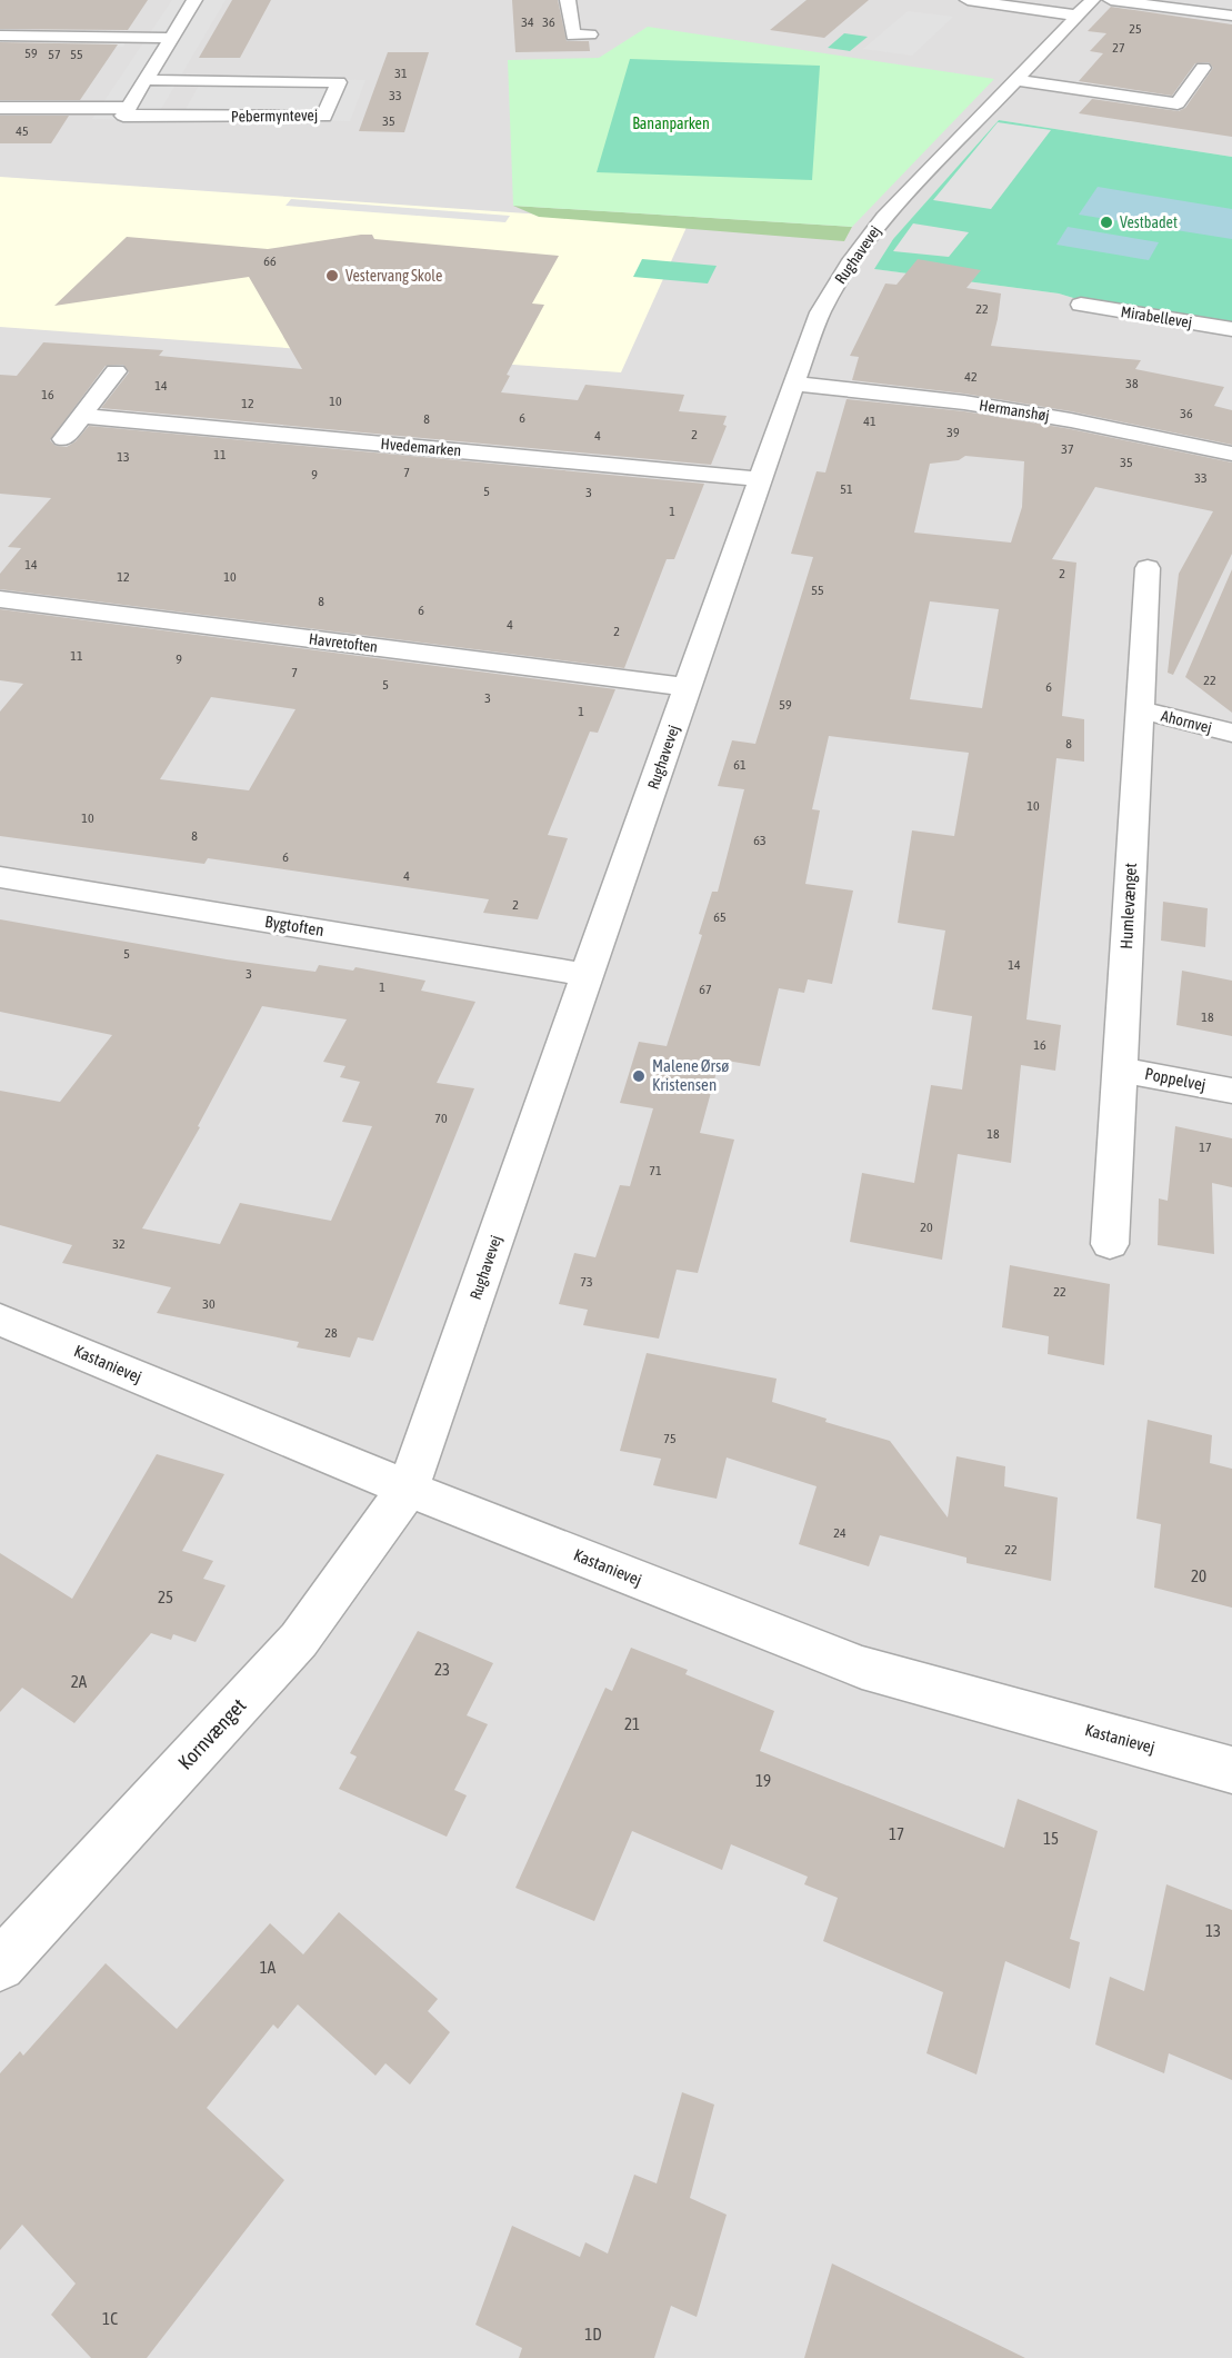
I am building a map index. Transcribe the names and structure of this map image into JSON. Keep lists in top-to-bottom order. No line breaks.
{"streets":{"street":["Pebermyntevej","Rughavevej","Mirabellevej","Hermanshøj","Hvedemarken","Havretoften","Ahornvej","Humlevænget","Bygtoften","Poppelvej","Kastanievej","Kornvænget"]},"crossings":[["Rughavevej","Hermanshøj"],["Rughavevej","Hvedemarken"],["Rughavevej","Havretoften"],["Rughavevej","Bygtoften"],["Rughavevej","Kastanievej"],["Rughavevej","Kornvænget"],["Ahornvej","Humlevænget"],["Humlevænget","Poppelvej"],["Kastanievej","Kornvænget"]],"parks":["Bananparken"],"places":["Vestbadet","Vestervang Skole","Malene Ørsø Kristensen"],"house_numbers":["34","36","25","27","59","57","55","31","33","35","45","66","22","42","38","14","16","10","12","36","6","8","41","39","2","4","37","11","13","35","7","9","33","51","5","3","1","14","2","12","10","55","8","6","4","2","11","9","7","22","5","6","3","59","1","8","61","10","10","8","63","6","4","2","65","5","14","3","1","67","18","16","70","18","17","71","20","32","73","22","30","28","75","24","22","20","25","23","2A","21","19","17","15","13","1A","1C","1D"]}
